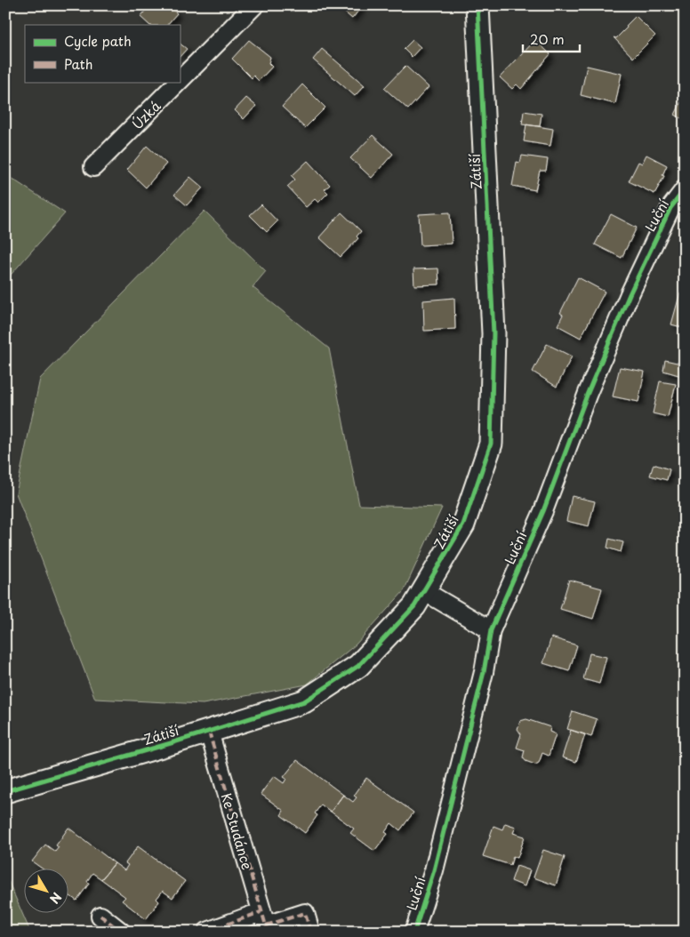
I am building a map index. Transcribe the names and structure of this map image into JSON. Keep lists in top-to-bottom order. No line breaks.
{"streets":{"street":["Úzká","Zátiší","Luční","Ke Studánce"]},"crossings":[["Zátiší","Ke Studánce"]],"legend":["Cycle path","Path"],"scale_bar":"20 m","north":"bottom right"}
